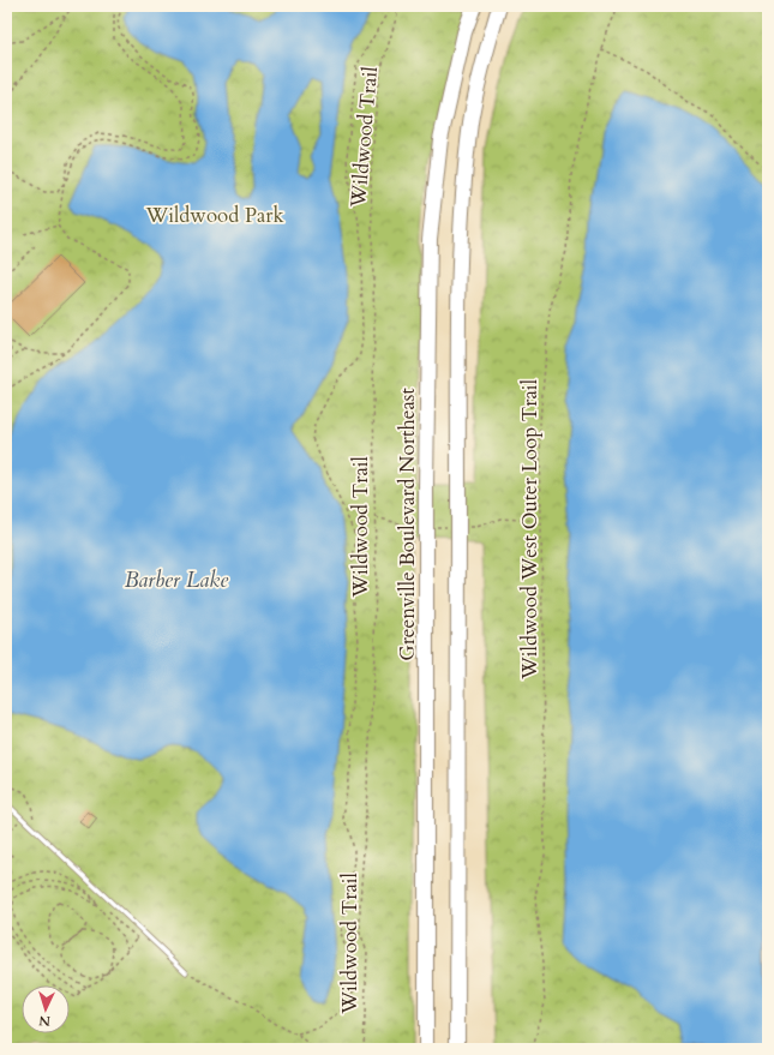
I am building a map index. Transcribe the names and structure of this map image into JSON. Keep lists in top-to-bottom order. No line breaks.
{"streets":{"highway":["Greenville Boulevard Northeast"],"path":["Wildwood Trail","Wildwood West Outer Loop Trail"]},"water":["Barber Lake"],"parks":["Wildwood Park"],"north":"bottom"}
